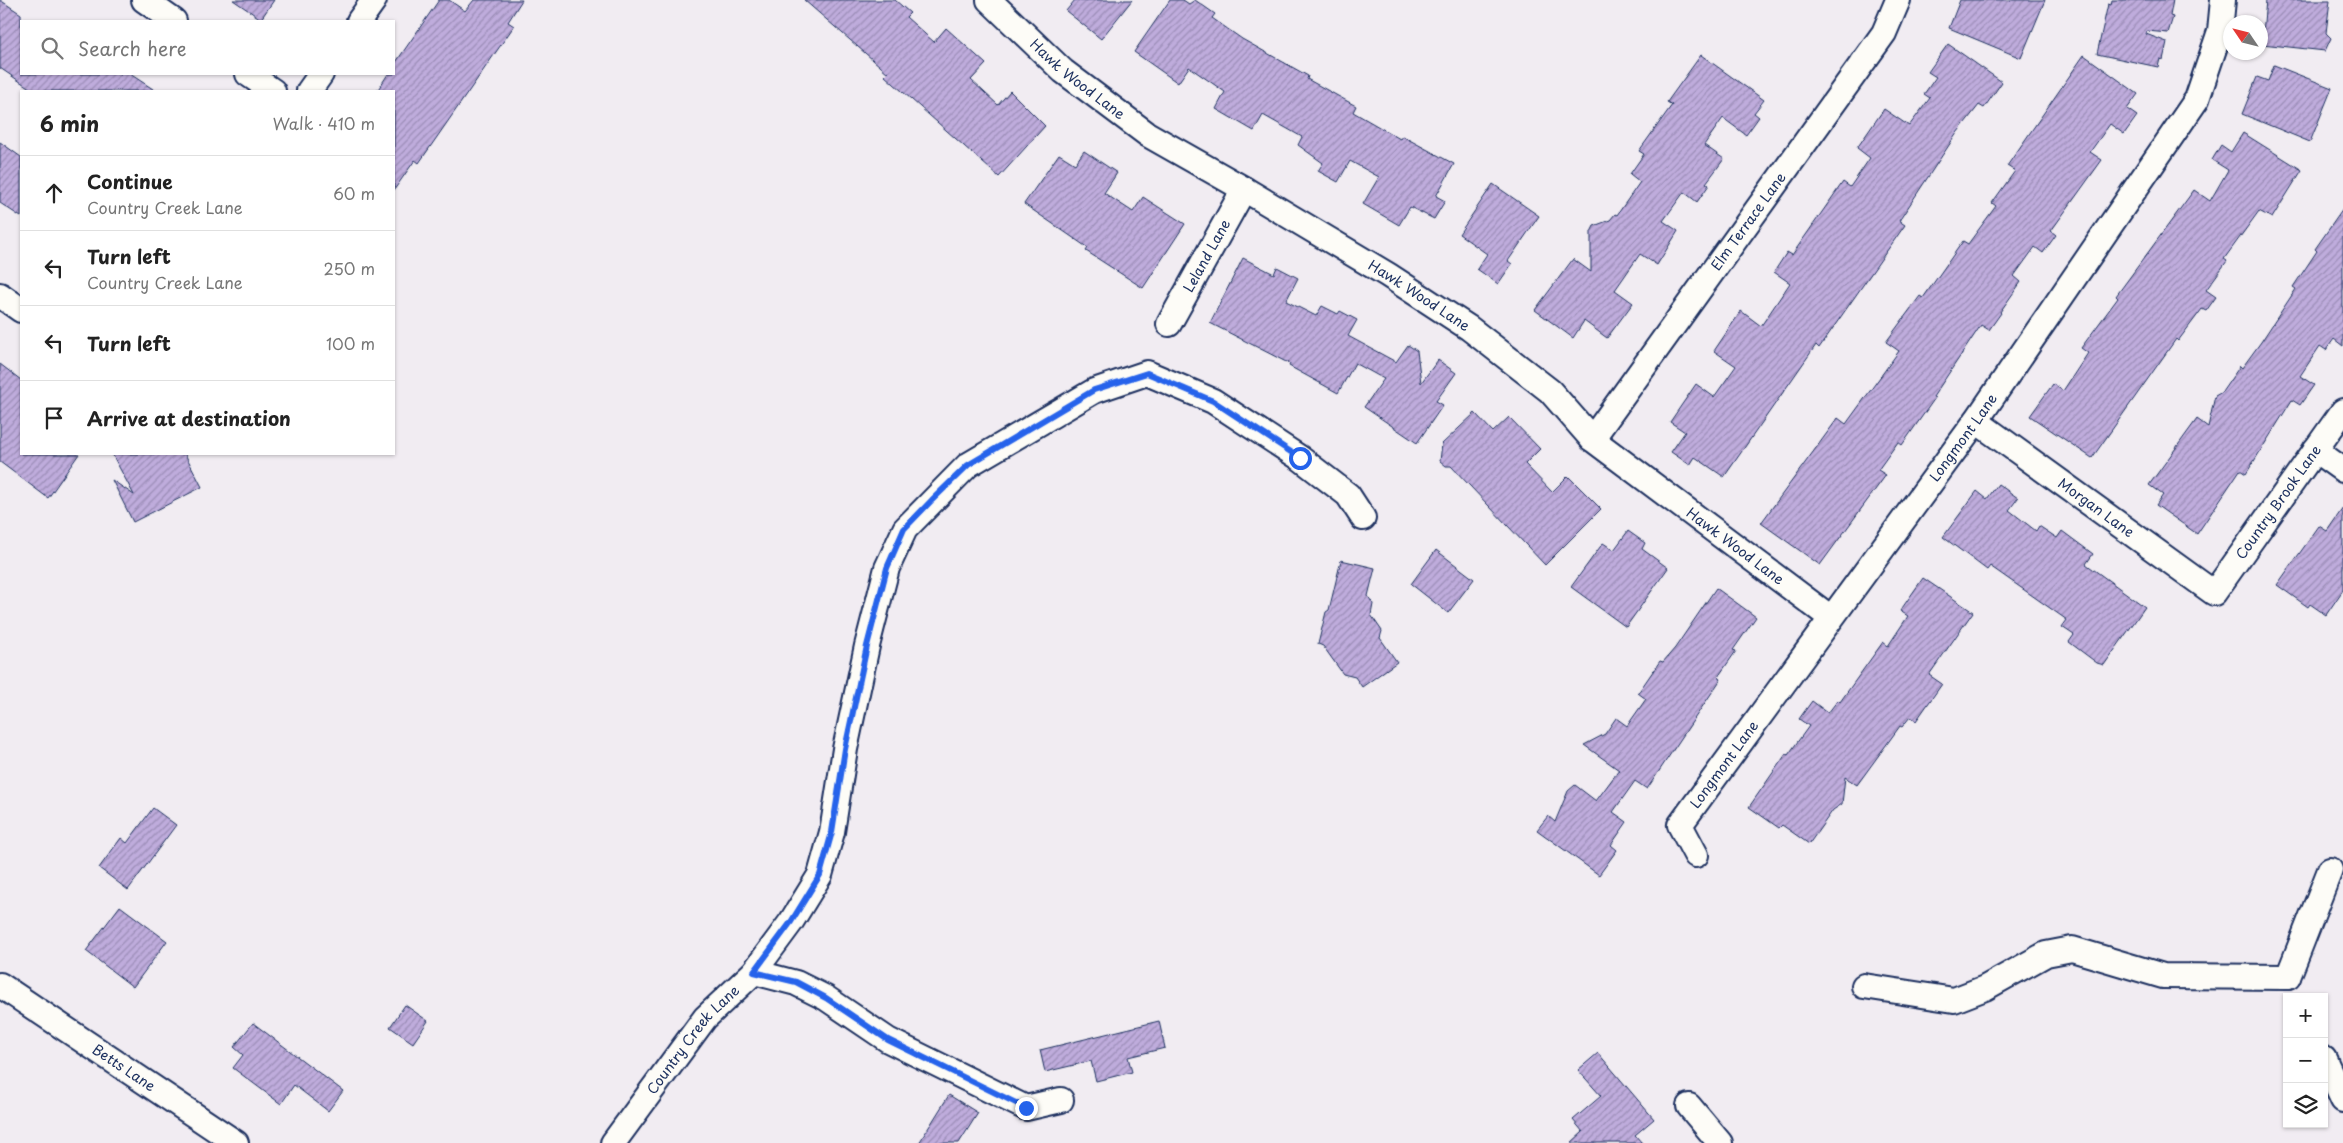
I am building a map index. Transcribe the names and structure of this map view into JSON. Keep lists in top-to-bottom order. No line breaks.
{"streets":{"street":["Hawk Wood Lane","Elm Terrace Lane","Leland Lane","Longmont Lane","Country Brook Lane","Morgan Lane","Country Creek Lane","Betts Lane"]},"crossings":[["Hawk Wood Lane","Elm Terrace Lane"],["Hawk Wood Lane","Leland Lane"],["Hawk Wood Lane","Longmont Lane"],["Longmont Lane","Morgan Lane"],["Country Brook Lane","Morgan Lane"]],"north":"top left","page":{"search":"Search here","heading":["6 min","Walk · 410 m"],"list":[["Continue","Country Creek Lane","60 m"],["Turn left","Country Creek Lane","250 m"],["Turn left","100 m"],"Arrive at destination"],"map_buttons":["+","−"]}}
